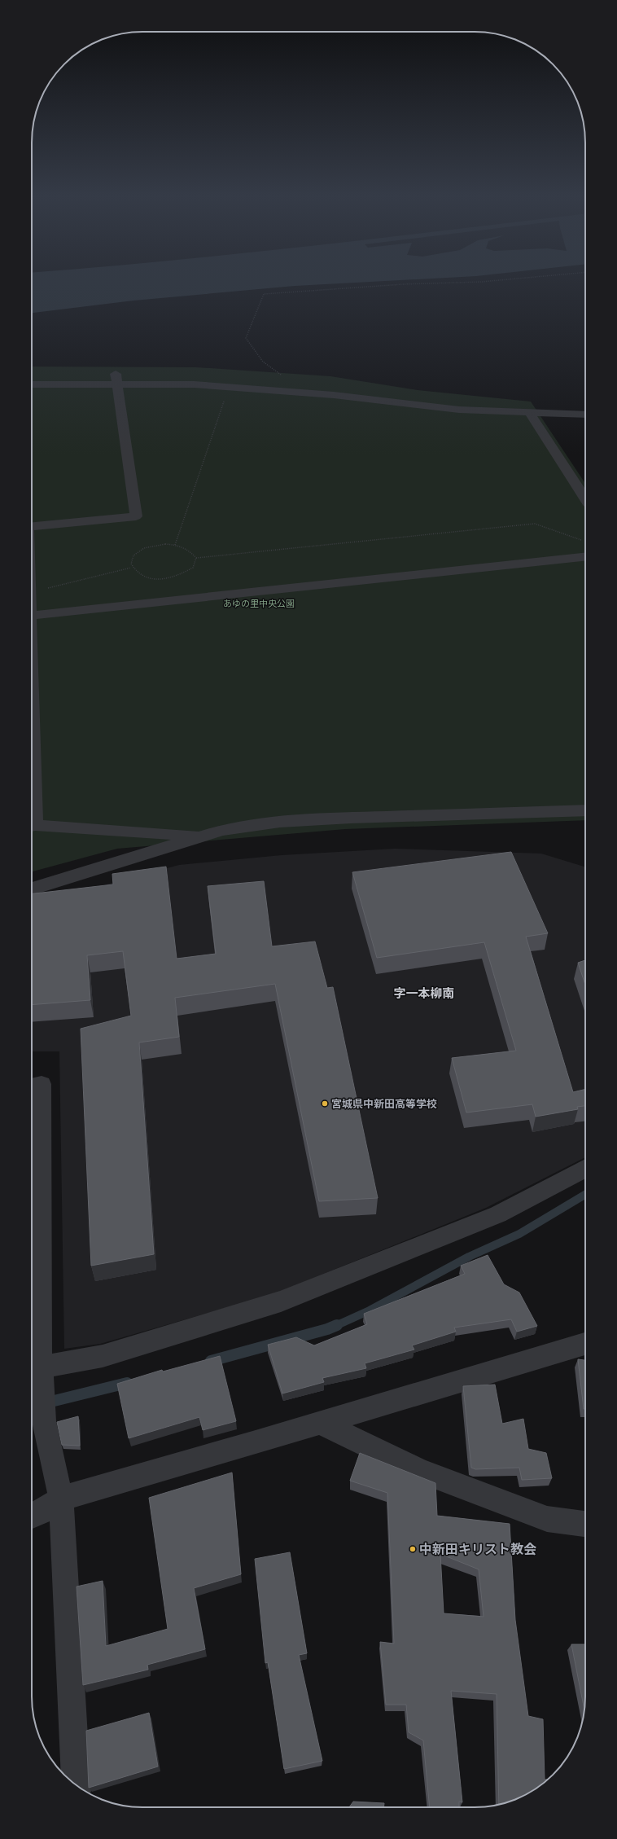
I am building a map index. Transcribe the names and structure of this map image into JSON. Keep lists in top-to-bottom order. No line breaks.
{"districts":["字一本柳南"],"parks":["あゆの里中央公園"],"places":["宮城県中新田高等学校","中新田キリスト教会"]}
